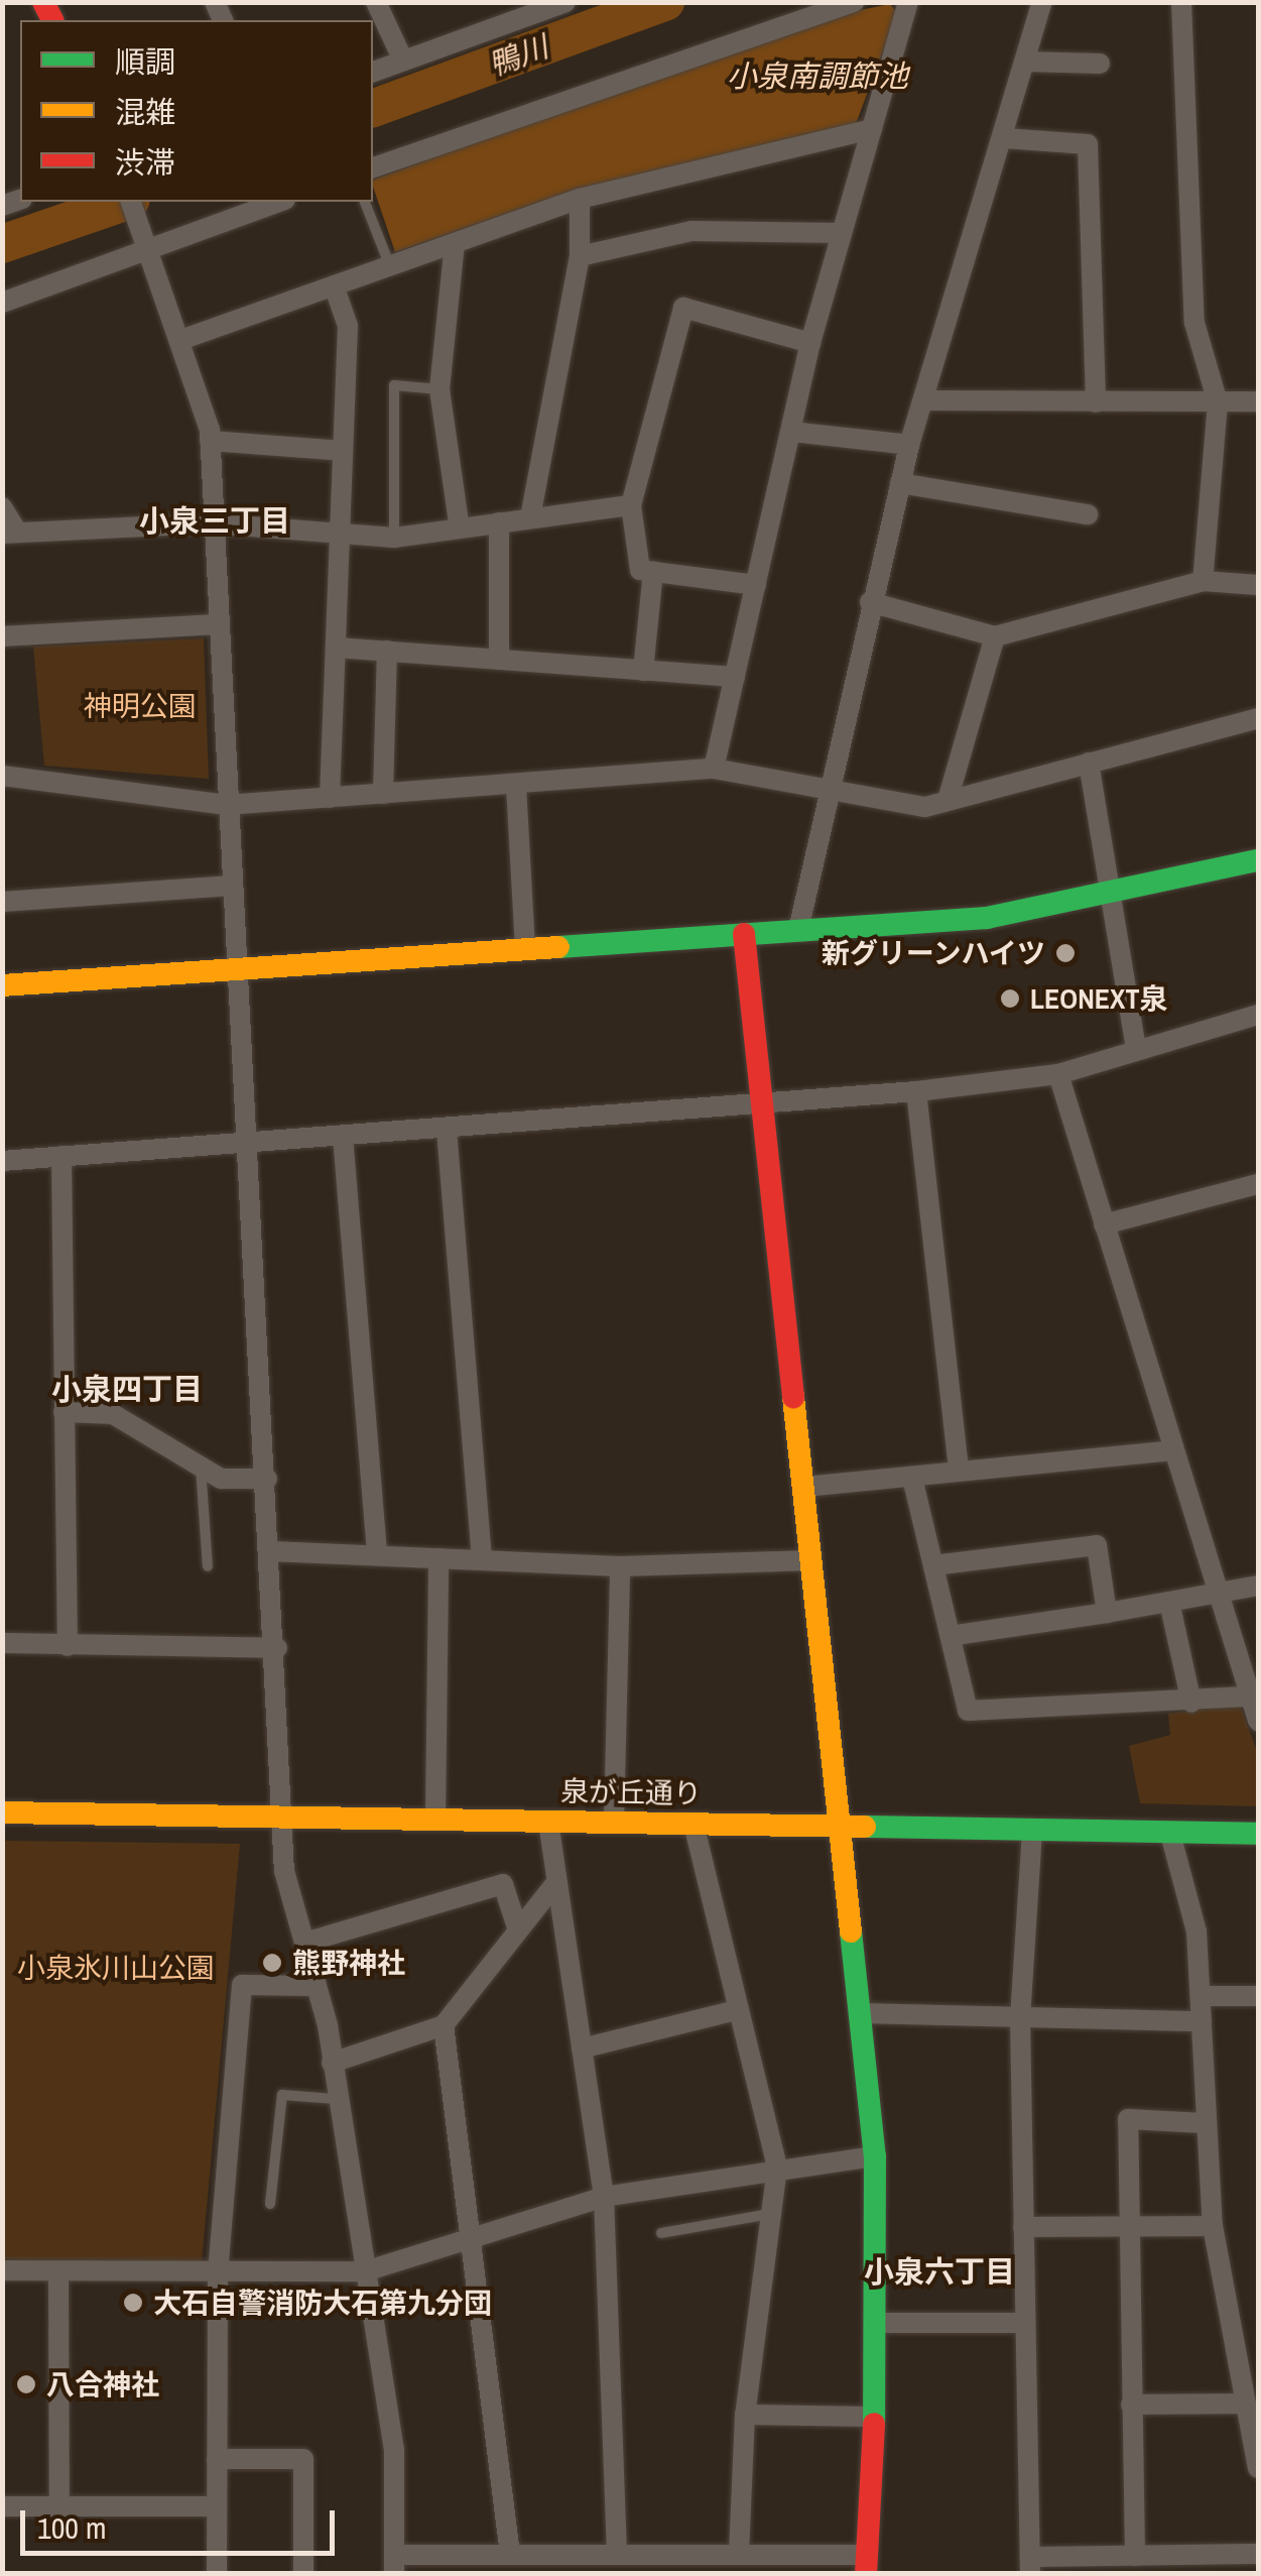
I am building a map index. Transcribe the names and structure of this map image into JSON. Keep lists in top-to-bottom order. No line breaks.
{"streets":{"street":["泉が丘通り"]},"districts":["小泉三丁目","小泉四丁目","小泉六丁目"],"water":["鴨川","小泉南調節池"],"parks":["神明公園","小泉氷川山公園"],"places":["新グリーンハイツ","LEONEXT泉","熊野神社","大石自警消防大石第九分団","八合神社"],"legend":["順調","混雑","渋滞"],"scale_bar":"100 m"}
